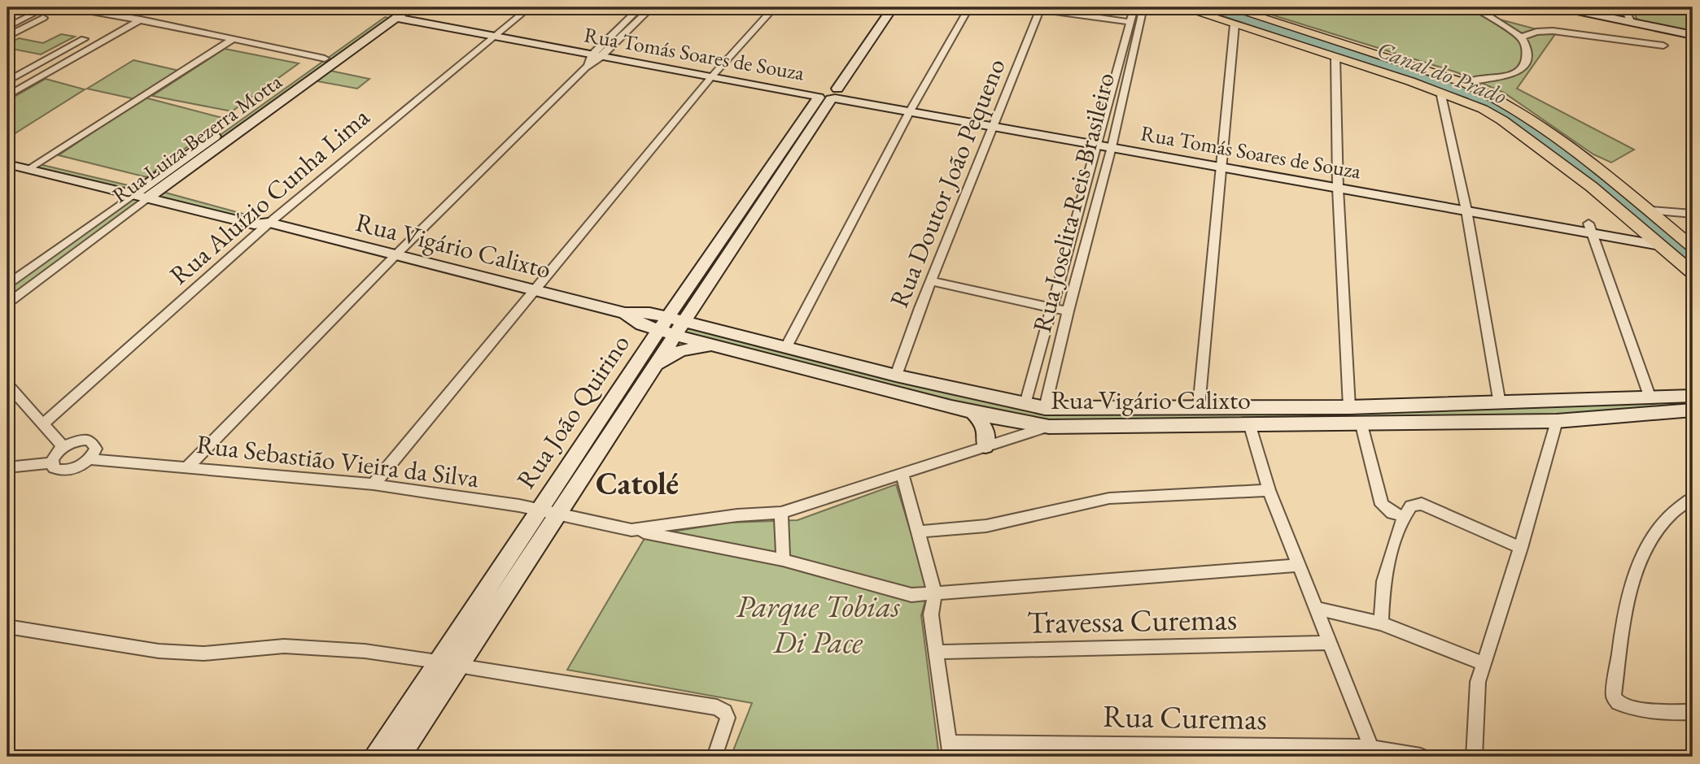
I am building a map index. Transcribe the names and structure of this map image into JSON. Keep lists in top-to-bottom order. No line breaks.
{"streets":{"main road":["Rua Tomás Soares de Souza","Rua Luiza Bezerra Motta","Rua Vigário Calixto","Rua João Quirino"],"street":["Rua Doutor João Pequeno","Rua Aluízio Cunha Lima","Rua Joselita Reis Brasileiro","Rua Sebastião Vieira da Silva","Travessa Curemas","Rua Curemas"]},"crossings":[["Rua Tomás Soares de Souza","Rua Luiza Bezerra Motta"],["Rua Tomás Soares de Souza","Rua Doutor João Pequeno"],["Rua Tomás Soares de Souza","Rua Aluízio Cunha Lima"],["Rua Tomás Soares de Souza","Rua Joselita Reis Brasileiro"],["Rua Tomás Soares de Souza","Rua João Quirino"],["Rua Luiza Bezerra Motta","Rua Vigário Calixto"],["Rua Doutor João Pequeno","Rua Vigário Calixto"],["Rua Aluízio Cunha Lima","Rua Vigário Calixto"],["Rua Joselita Reis Brasileiro","Rua Vigário Calixto"],["Rua Vigário Calixto","Rua João Quirino"],["Rua Vigário Calixto","Rua Sebastião Vieira da Silva"],["Rua João Quirino","Rua Sebastião Vieira da Silva"]],"districts":["Catolé"],"water":["Canal do Prado"],"parks":["Parque Tobias Di Pace"]}
